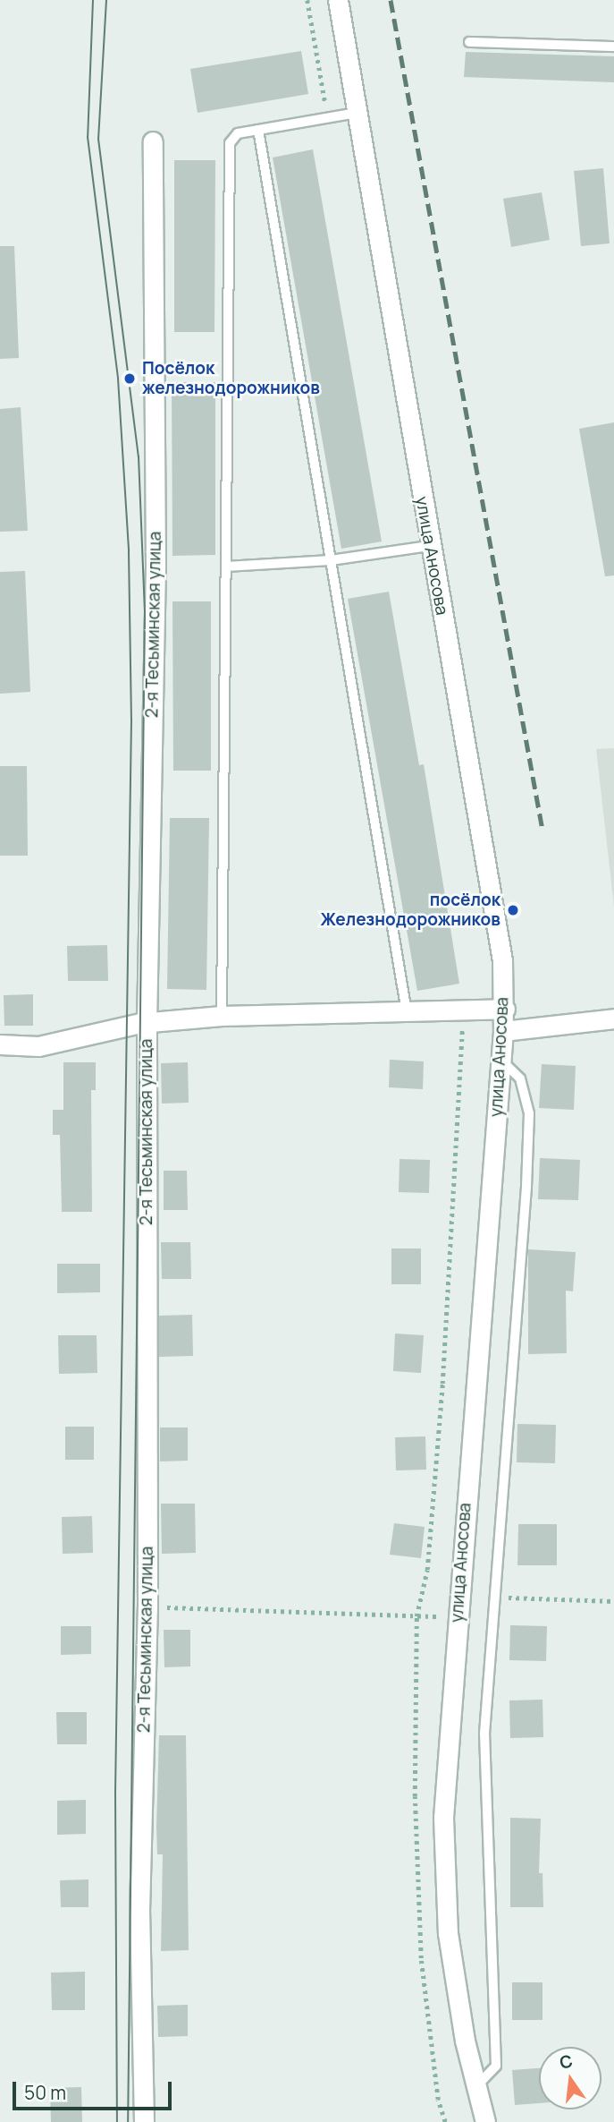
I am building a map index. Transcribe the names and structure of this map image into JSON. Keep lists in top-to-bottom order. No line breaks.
{"streets":{"street":["улица Аносова","2-я Тесьминская улица"]},"places":["Посёлок железнодорожников","посёлок Железнодорожников"],"scale_bar":"50 m","north":"top"}
